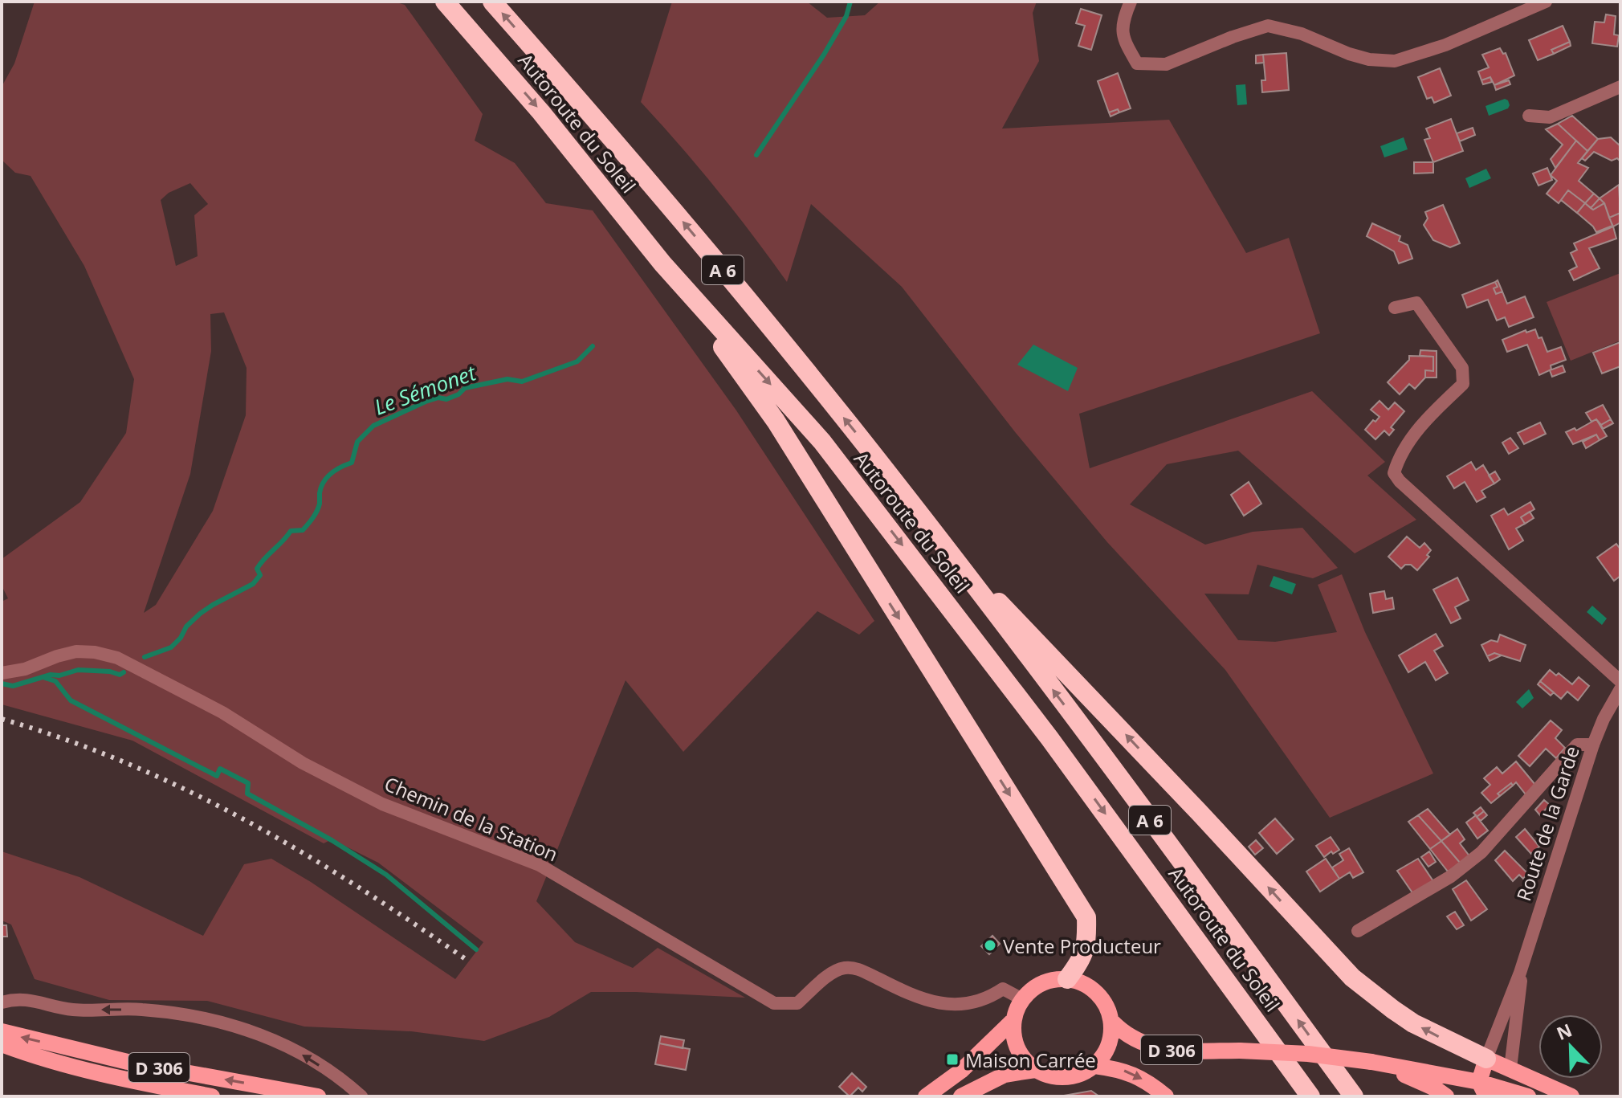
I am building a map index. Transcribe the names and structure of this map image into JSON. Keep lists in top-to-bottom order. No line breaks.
{"streets":{"highway":["Autoroute du Soleil","A 6"],"main road":["D 306"],"street":["Chemin de la Station","Route de la Garde"]},"crossings":[["Chemin de la Station","D 306"]],"water":["Le Sémonet"],"places":{"other":["Vente Producteur"],"transit":["Maison Carrée"]},"north":"top left"}
